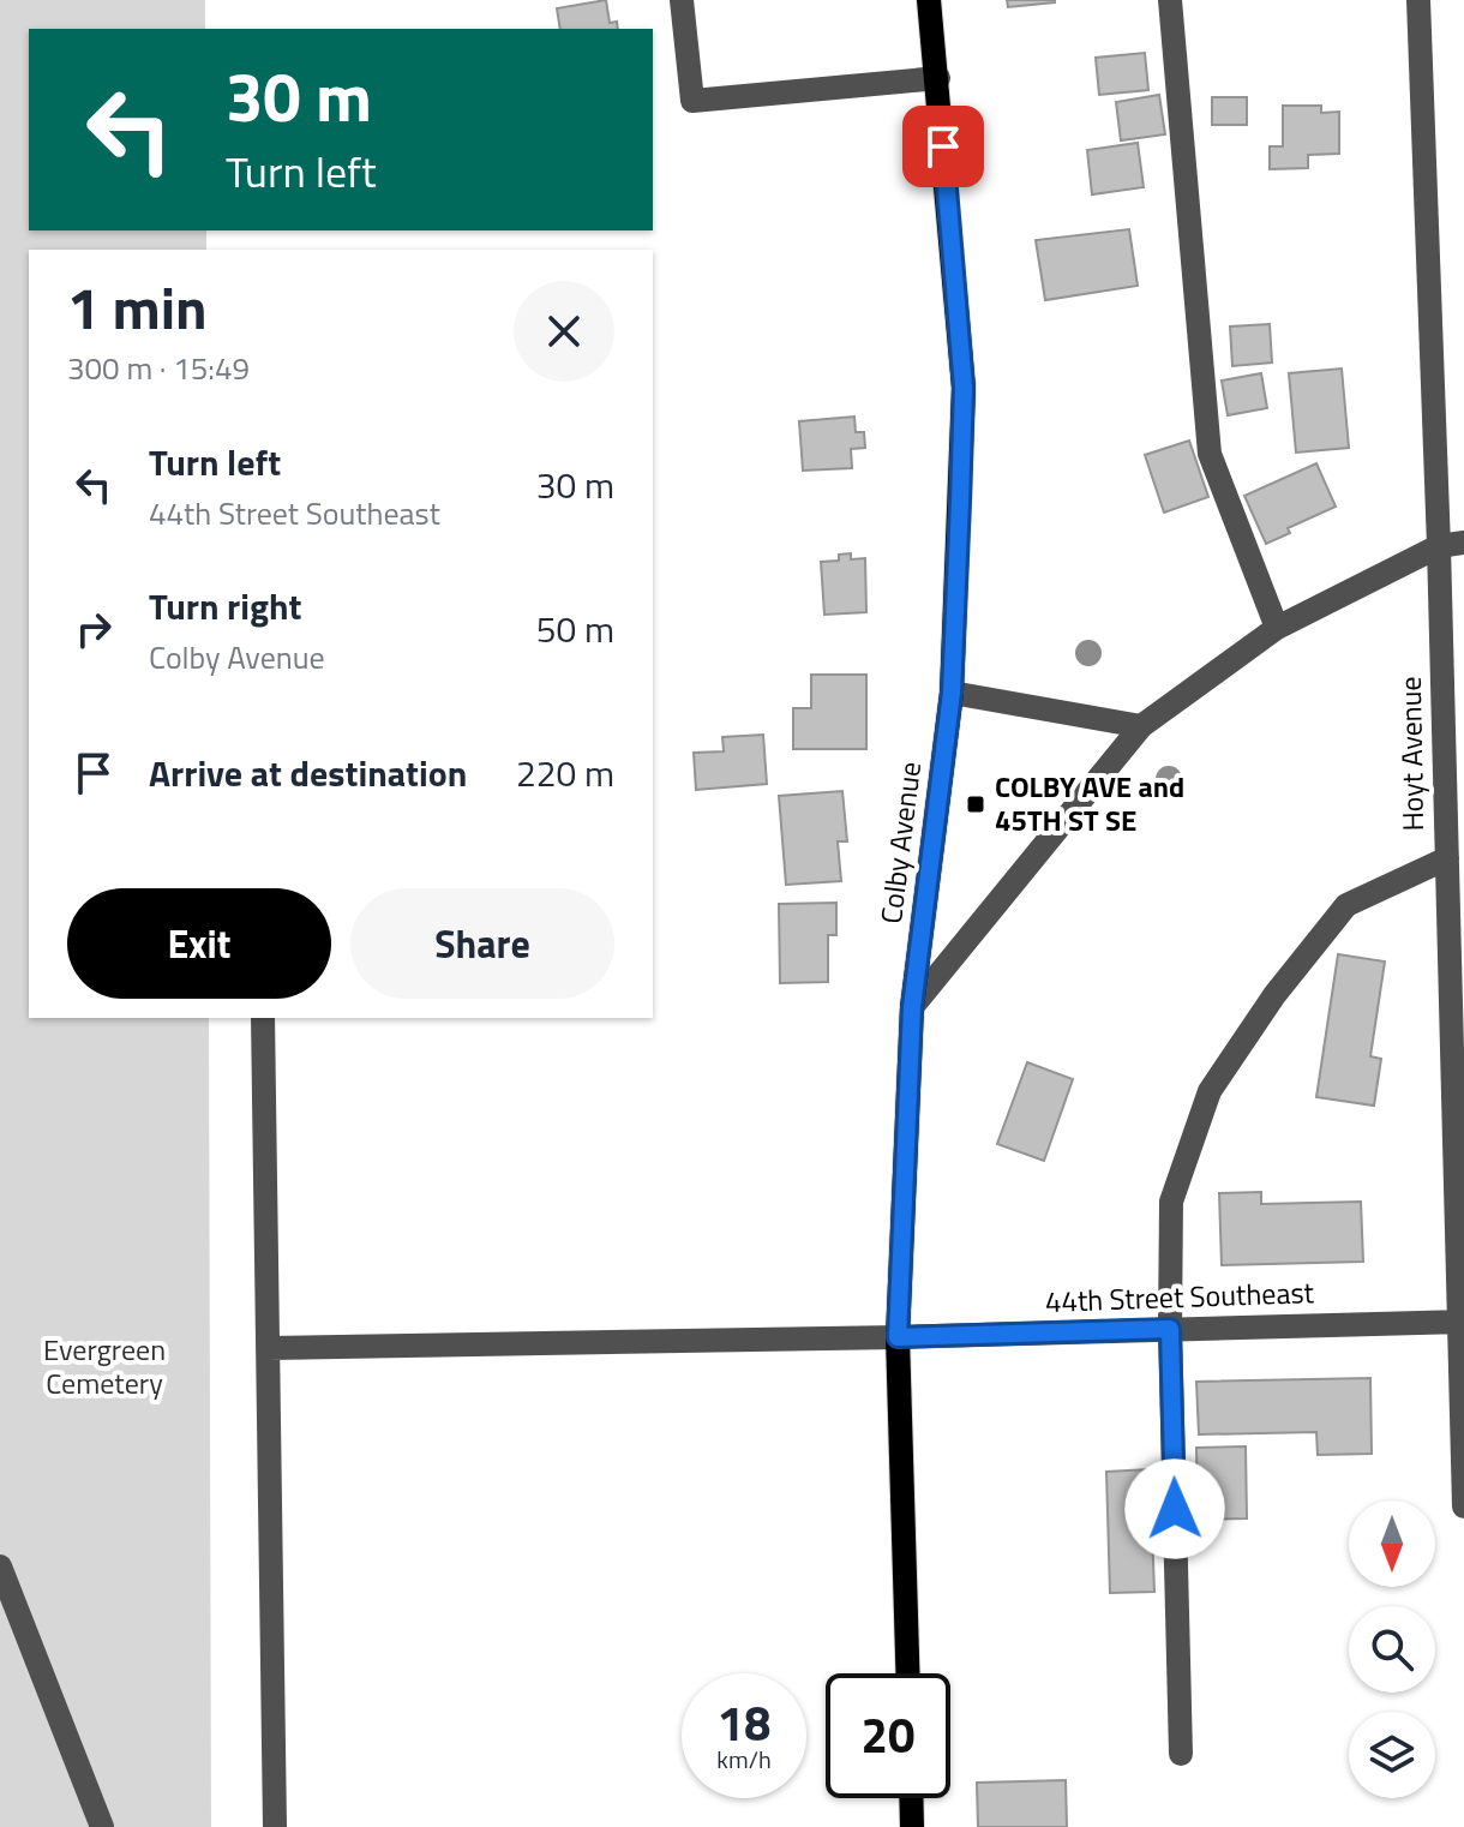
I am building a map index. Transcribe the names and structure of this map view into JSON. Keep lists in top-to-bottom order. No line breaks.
{"streets":{"main road":["Colby Avenue"],"street":["Hoyt Avenue","44th Street Southeast"]},"crossings":[["Hoyt Avenue","44th Street Southeast"],["Colby Avenue","44th Street Southeast"]],"parks":["Evergreen Cemetery"],"places":{"transit":["COLBY AVE and 45TH ST SE"]},"north":"bottom","page":{"turn":["30 m","Turn left"],"heading":["1 min","300 m · 15:49"],"list":[{"name":"Turn left","note":"44th Street Southeast","value":"30 m"},{"name":"Turn right","note":"Colby Avenue","value":"50 m"},{"name":"Arrive at destination","value":"220 m"}],"buttons":["Exit","Share"],"speed":"18 km/h","limit":"20"}}
